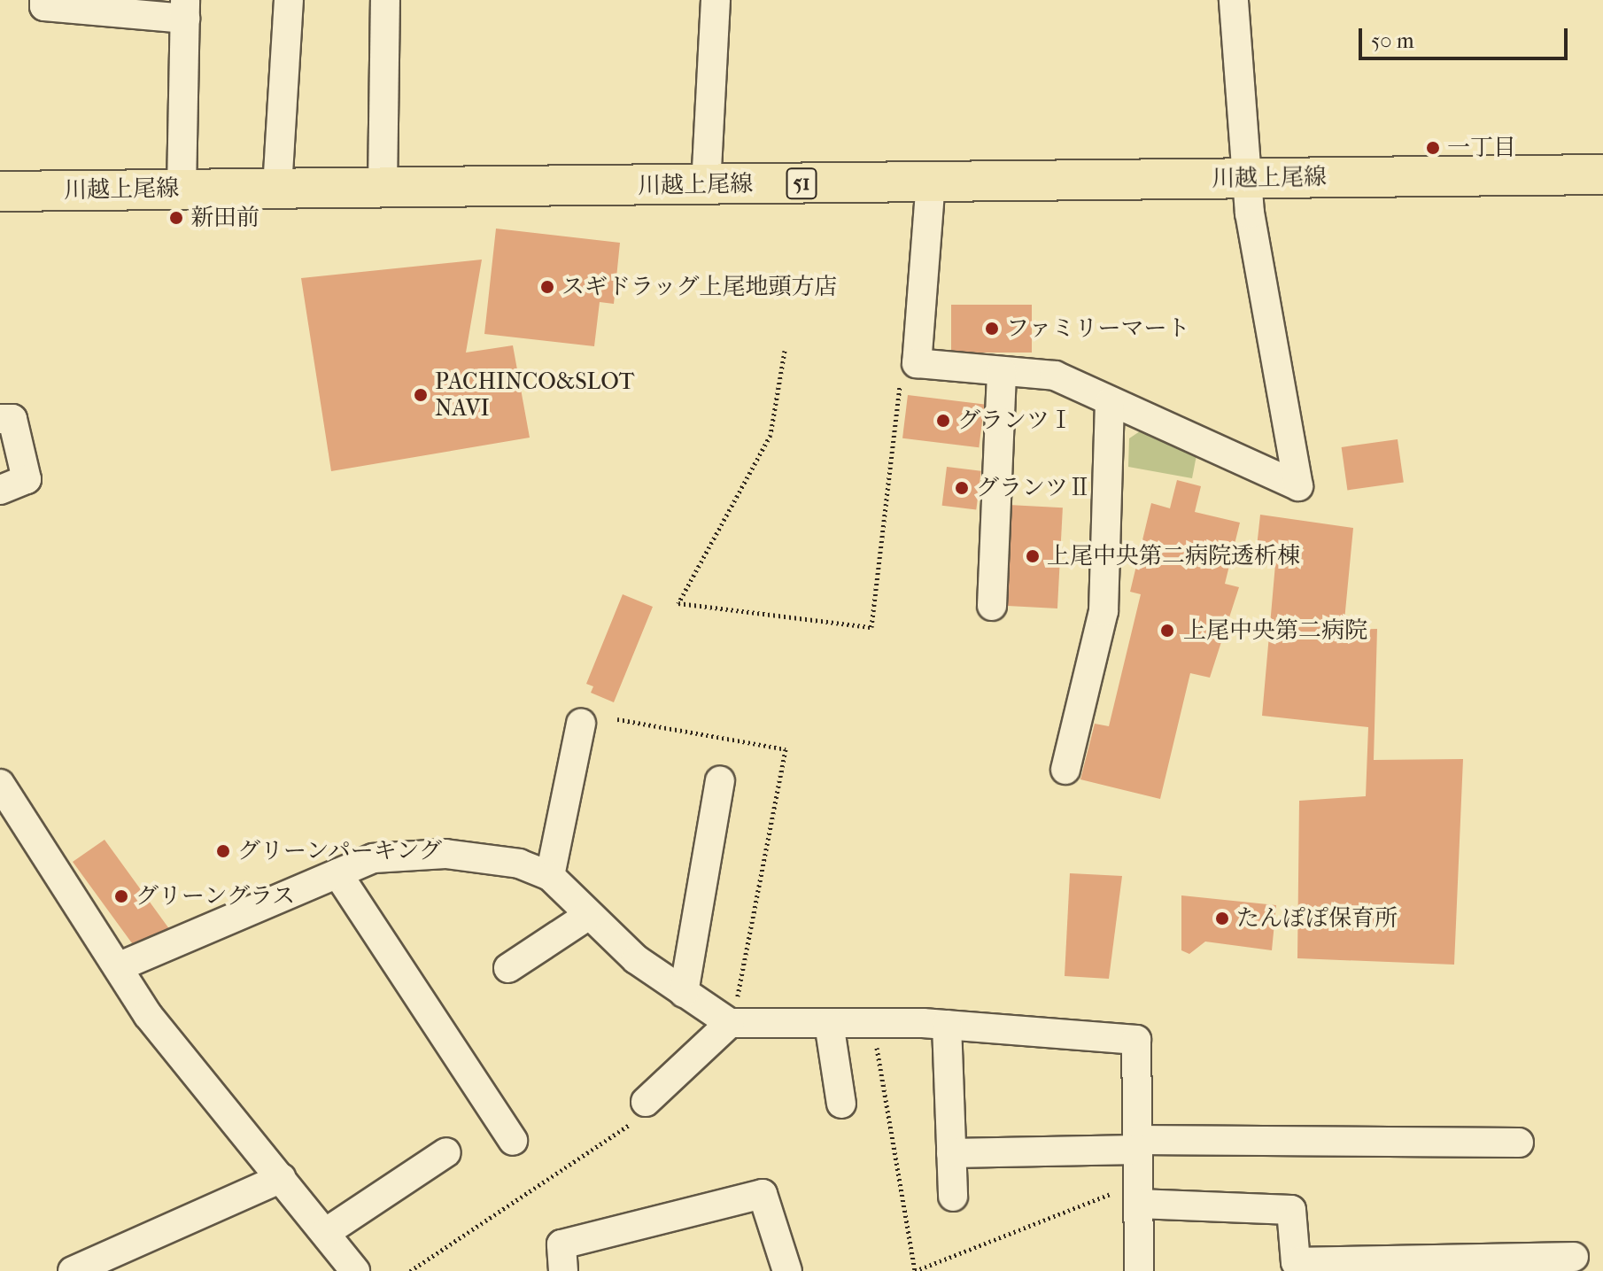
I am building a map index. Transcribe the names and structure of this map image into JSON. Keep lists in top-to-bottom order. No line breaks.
{"streets":{"main road":["川越上尾線","51"]},"places":["一丁目","新田前","スギドラッグ上尾地頭方店","ファミリーマート","PACHINCO&SLOT NAVI","グランツⅠ","グランツⅡ","上尾中央第二病院透析棟","上尾中央第二病院","グリーンパーキング","グリーングラス","たんぽぽ保育所"],"scale_bar":"50 m"}
